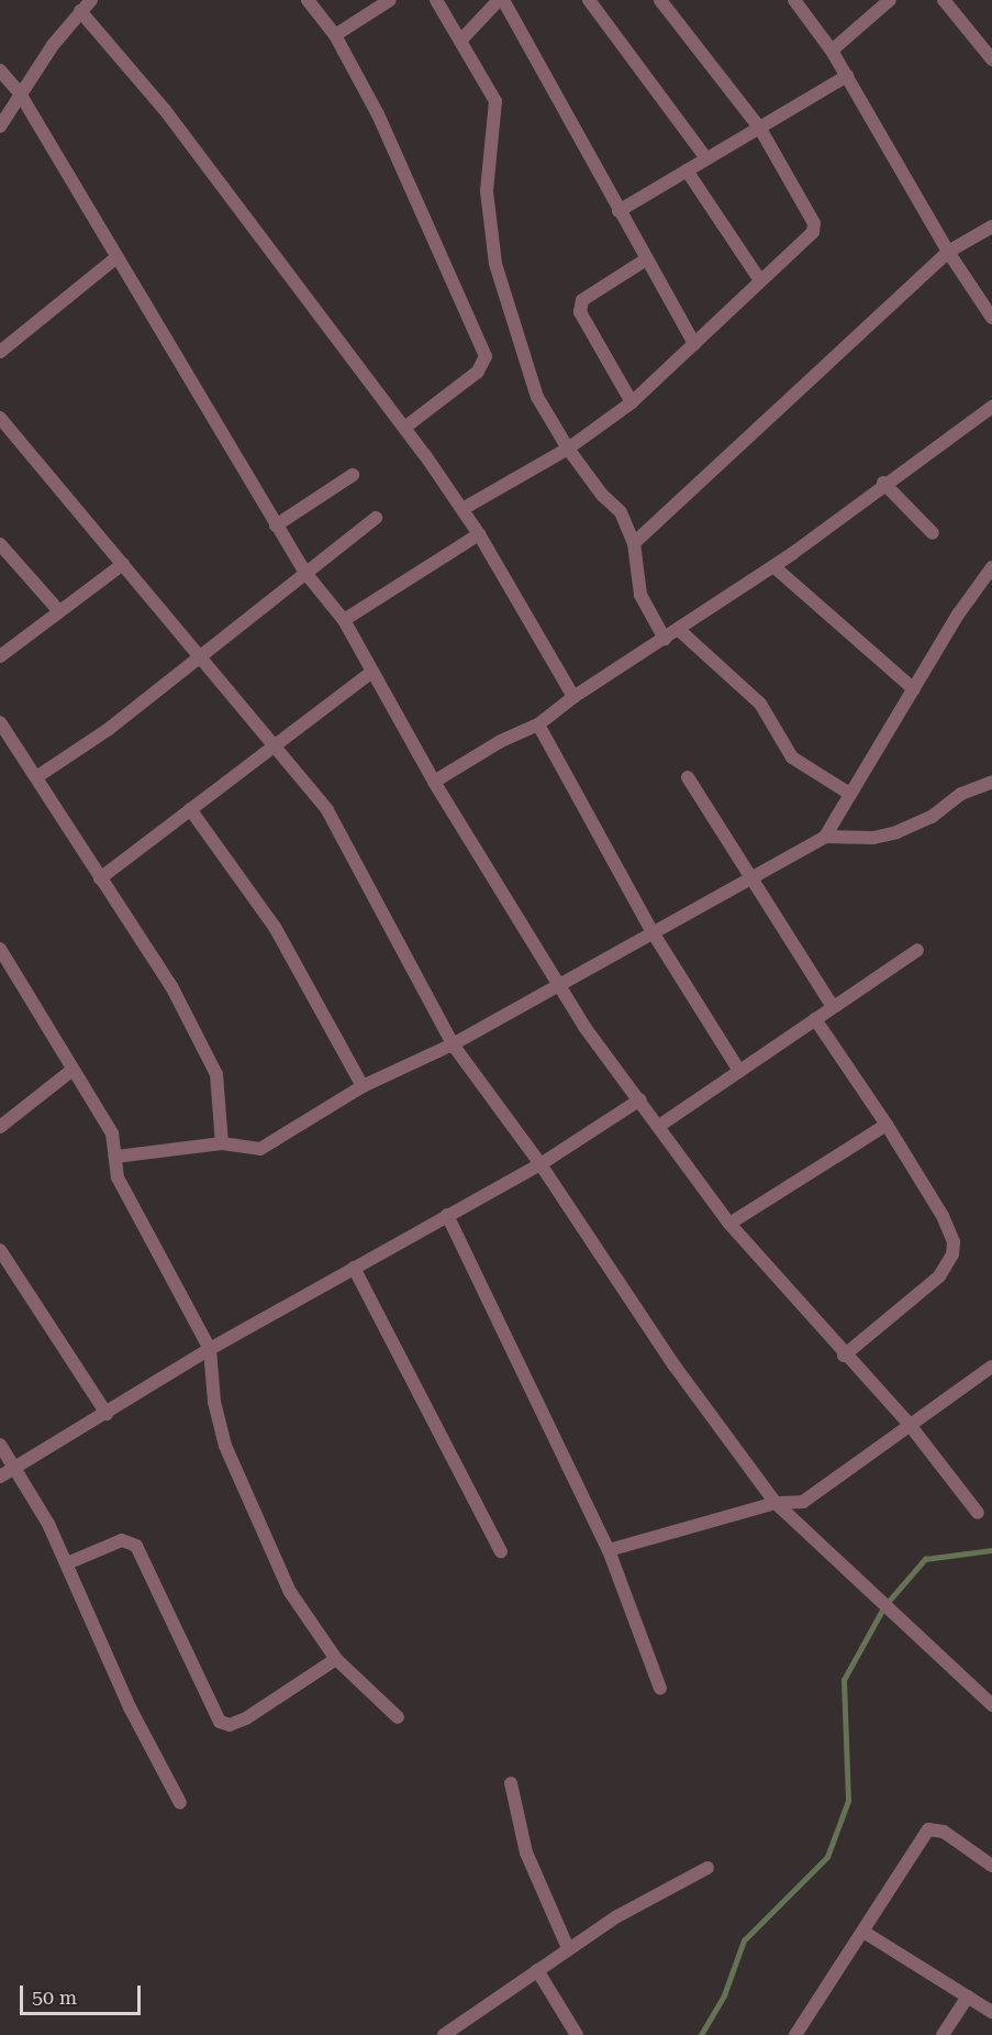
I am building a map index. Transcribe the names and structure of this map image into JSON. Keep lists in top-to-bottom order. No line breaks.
{"scale_bar":"50 m"}
